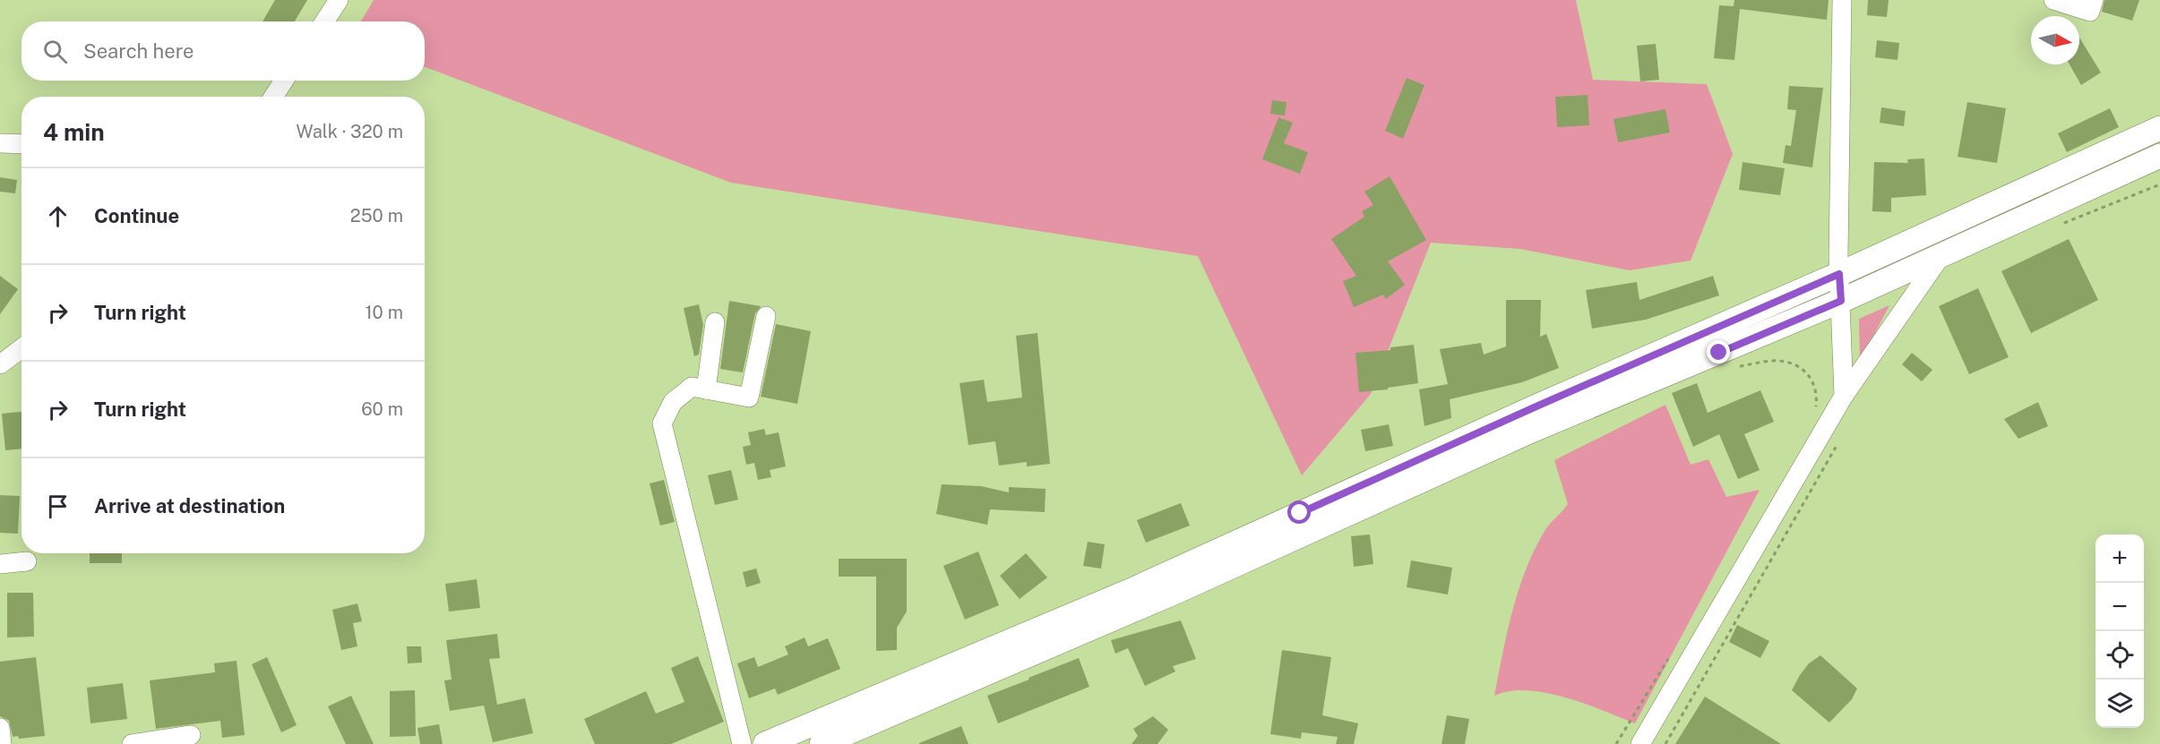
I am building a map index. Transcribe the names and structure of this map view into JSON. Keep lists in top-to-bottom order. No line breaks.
{"north":"right","page":{"search":"Search here","heading":["4 min","Walk · 320 m"],"list":[["Continue","250 m"],["Turn right","10 m"],["Turn right","60 m"],"Arrive at destination"],"map_buttons":["+","−"]}}
